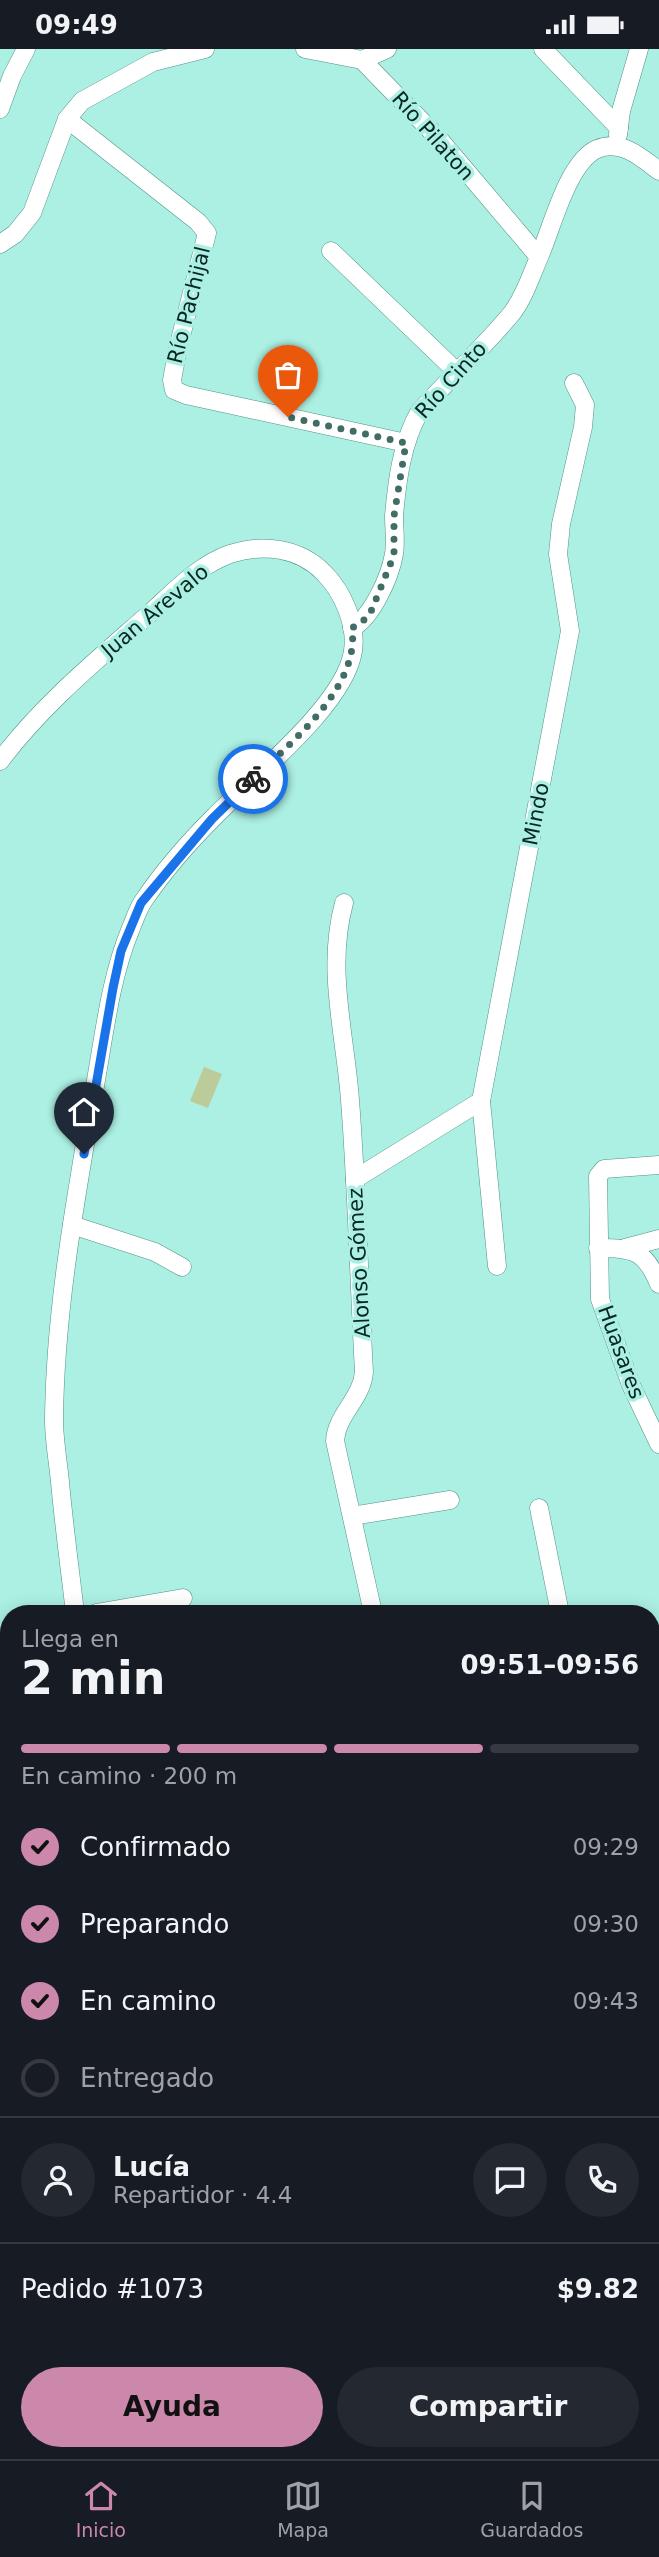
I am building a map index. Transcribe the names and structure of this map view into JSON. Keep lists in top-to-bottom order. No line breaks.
{"streets":{"street":["Río Pilaton","Río Pachijal","Río Cinto","Juan Arevalo","Mindo","Alonso Gómez","Huasares"]},"crossings":[["Río Pilaton","Río Cinto"],["Río Pachijal","Río Cinto"],["Río Cinto","Juan Arevalo"]],"page":{"status":"09:49","heading":["2 min","Llega en","09:51–09:56"],"panel":["Lucía","Repartidor · 4.4","Pedido #1073","$9.82"],"bar":"En camino · 200 m","list":[["Confirmado","09:29"],["Preparando","09:30"],["En camino","09:43"],"Entregado"],"buttons":["Ayuda","Compartir"],"tabs":["Inicio","Mapa","Guardados"]}}
